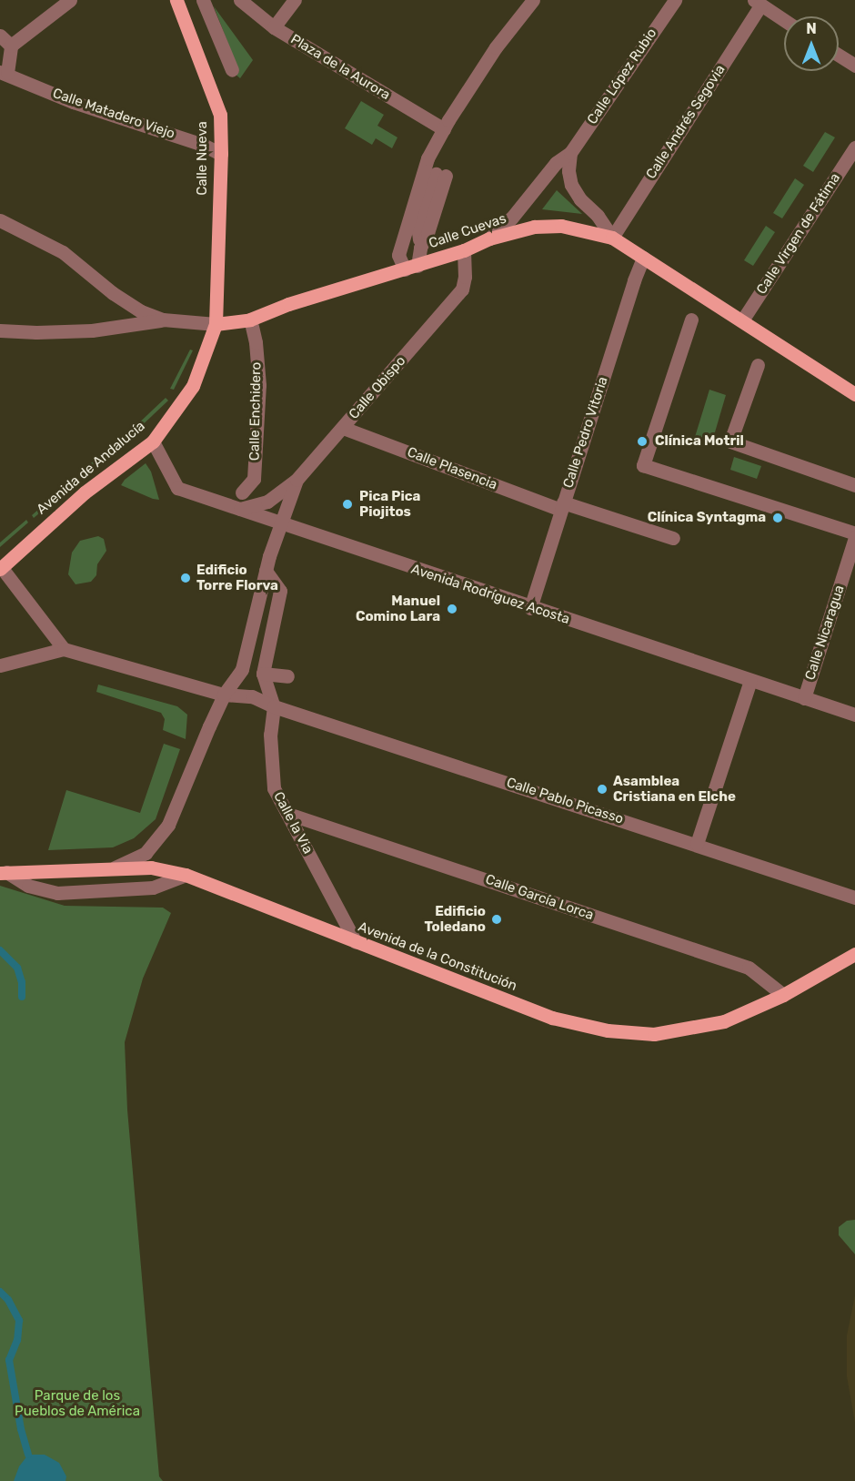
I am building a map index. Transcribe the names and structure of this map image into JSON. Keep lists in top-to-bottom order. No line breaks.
{"streets":{"main road":["Calle Nueva","Calle Cuevas","Avenida de Andalucía","Avenida de la Constitución"],"street":["Plaza de la Aurora","Calle López Rubio","Calle Matadero Viejo","Calle Andrés Segovia","Calle Virgen de Fátima","Calle Obispo","Calle Enchidero","Calle Pedro Vitoria","Calle Plasencia","Avenida Rodríguez Acosta","Calle Nicaragua","Calle Pablo Picasso","Calle la Via","Calle García Lorca"]},"crossings":[["Calle López Rubio","Calle Cuevas"],["Calle Matadero Viejo","Calle Nueva"],["Calle Andrés Segovia","Calle Cuevas"],["Calle Nueva","Calle Cuevas"],["Calle Nueva","Avenida de Andalucía"],["Calle Cuevas","Calle Virgen de Fátima"],["Calle Cuevas","Calle Obispo"],["Calle Cuevas","Calle Pedro Vitoria"],["Calle Cuevas","Avenida de Andalucía"],["Calle Obispo","Calle Plasencia"],["Calle Obispo","Avenida Rodríguez Acosta"],["Calle Obispo","Calle Pablo Picasso"],["Calle Obispo","Avenida de la Constitución"],["Calle Pedro Vitoria","Calle Plasencia"],["Calle Pedro Vitoria","Avenida Rodríguez Acosta"],["Avenida de Andalucía","Avenida Rodríguez Acosta"],["Avenida de Andalucía","Calle Pablo Picasso"],["Avenida Rodríguez Acosta","Calle Nicaragua"],["Calle Pablo Picasso","Calle la Via"],["Calle la Via","Calle García Lorca"],["Calle la Via","Avenida de la Constitución"],["Calle García Lorca","Avenida de la Constitución"]],"parks":["Parque de los Pueblos de América"],"places":["Clínica Motril","Pica Pica Piojitos","Clínica Syntagma","Edificio Torre Florva","Manuel Comino Lara","Asamblea Cristiana en Elche","Edificio Toledano"],"north":"top"}
